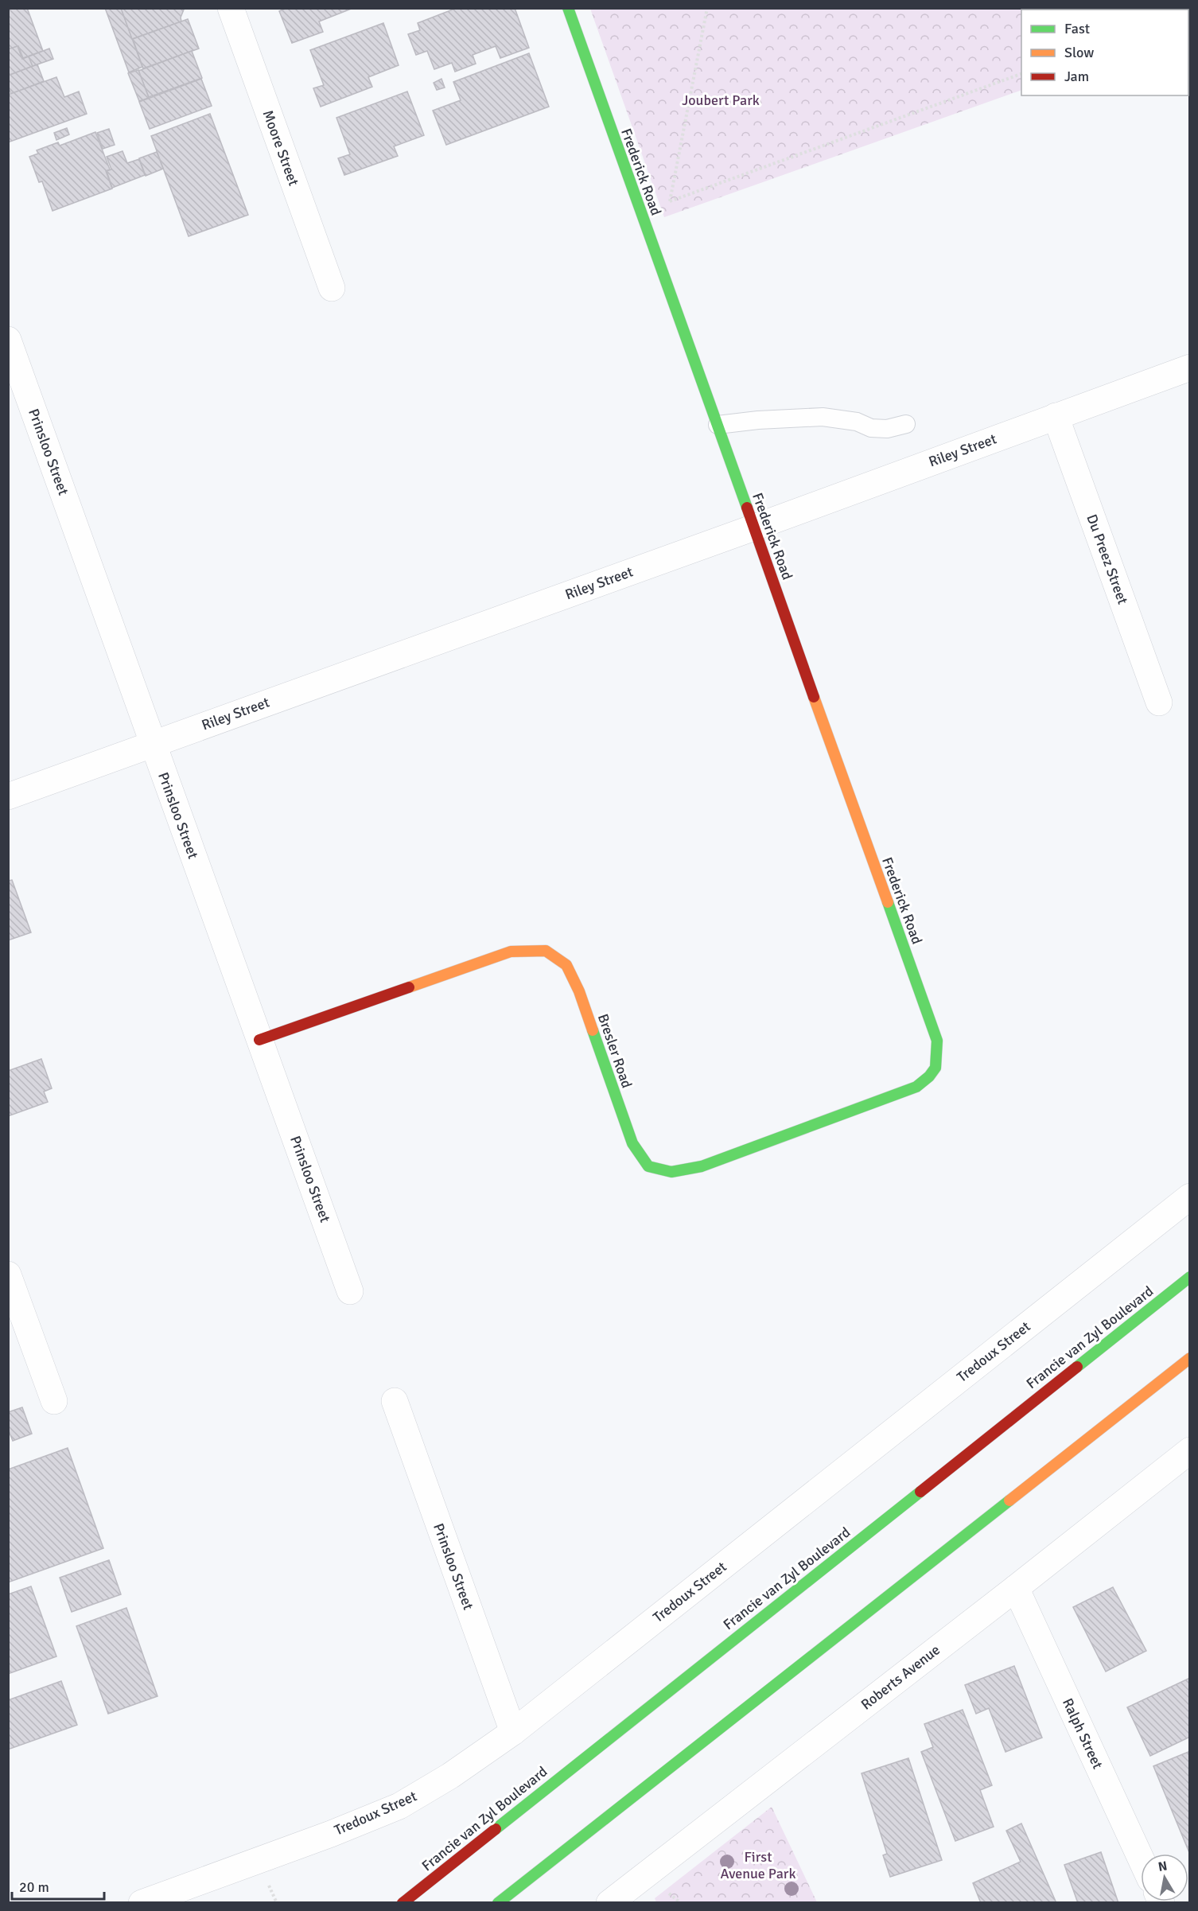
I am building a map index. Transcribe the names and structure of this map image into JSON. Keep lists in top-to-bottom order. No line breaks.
{"streets":{"street":["Moore Street","Frederick Road","Riley Street","Prinsloo Street","Du Preez Street","Bresler Road","Francie van Zyl Boulevard","Tredoux Street","Roberts Avenue","Ralph Street"]},"crossings":[["Frederick Road","Riley Street"],["Frederick Road","Bresler Road"],["Riley Street","Prinsloo Street"],["Riley Street","Du Preez Street"],["Prinsloo Street","Bresler Road"],["Prinsloo Street","Tredoux Street"],["Roberts Avenue","Ralph Street"]],"parks":["Joubert Park","First Avenue Park"],"legend":["Fast","Slow","Jam"],"scale_bar":"20 m","north":"top"}
